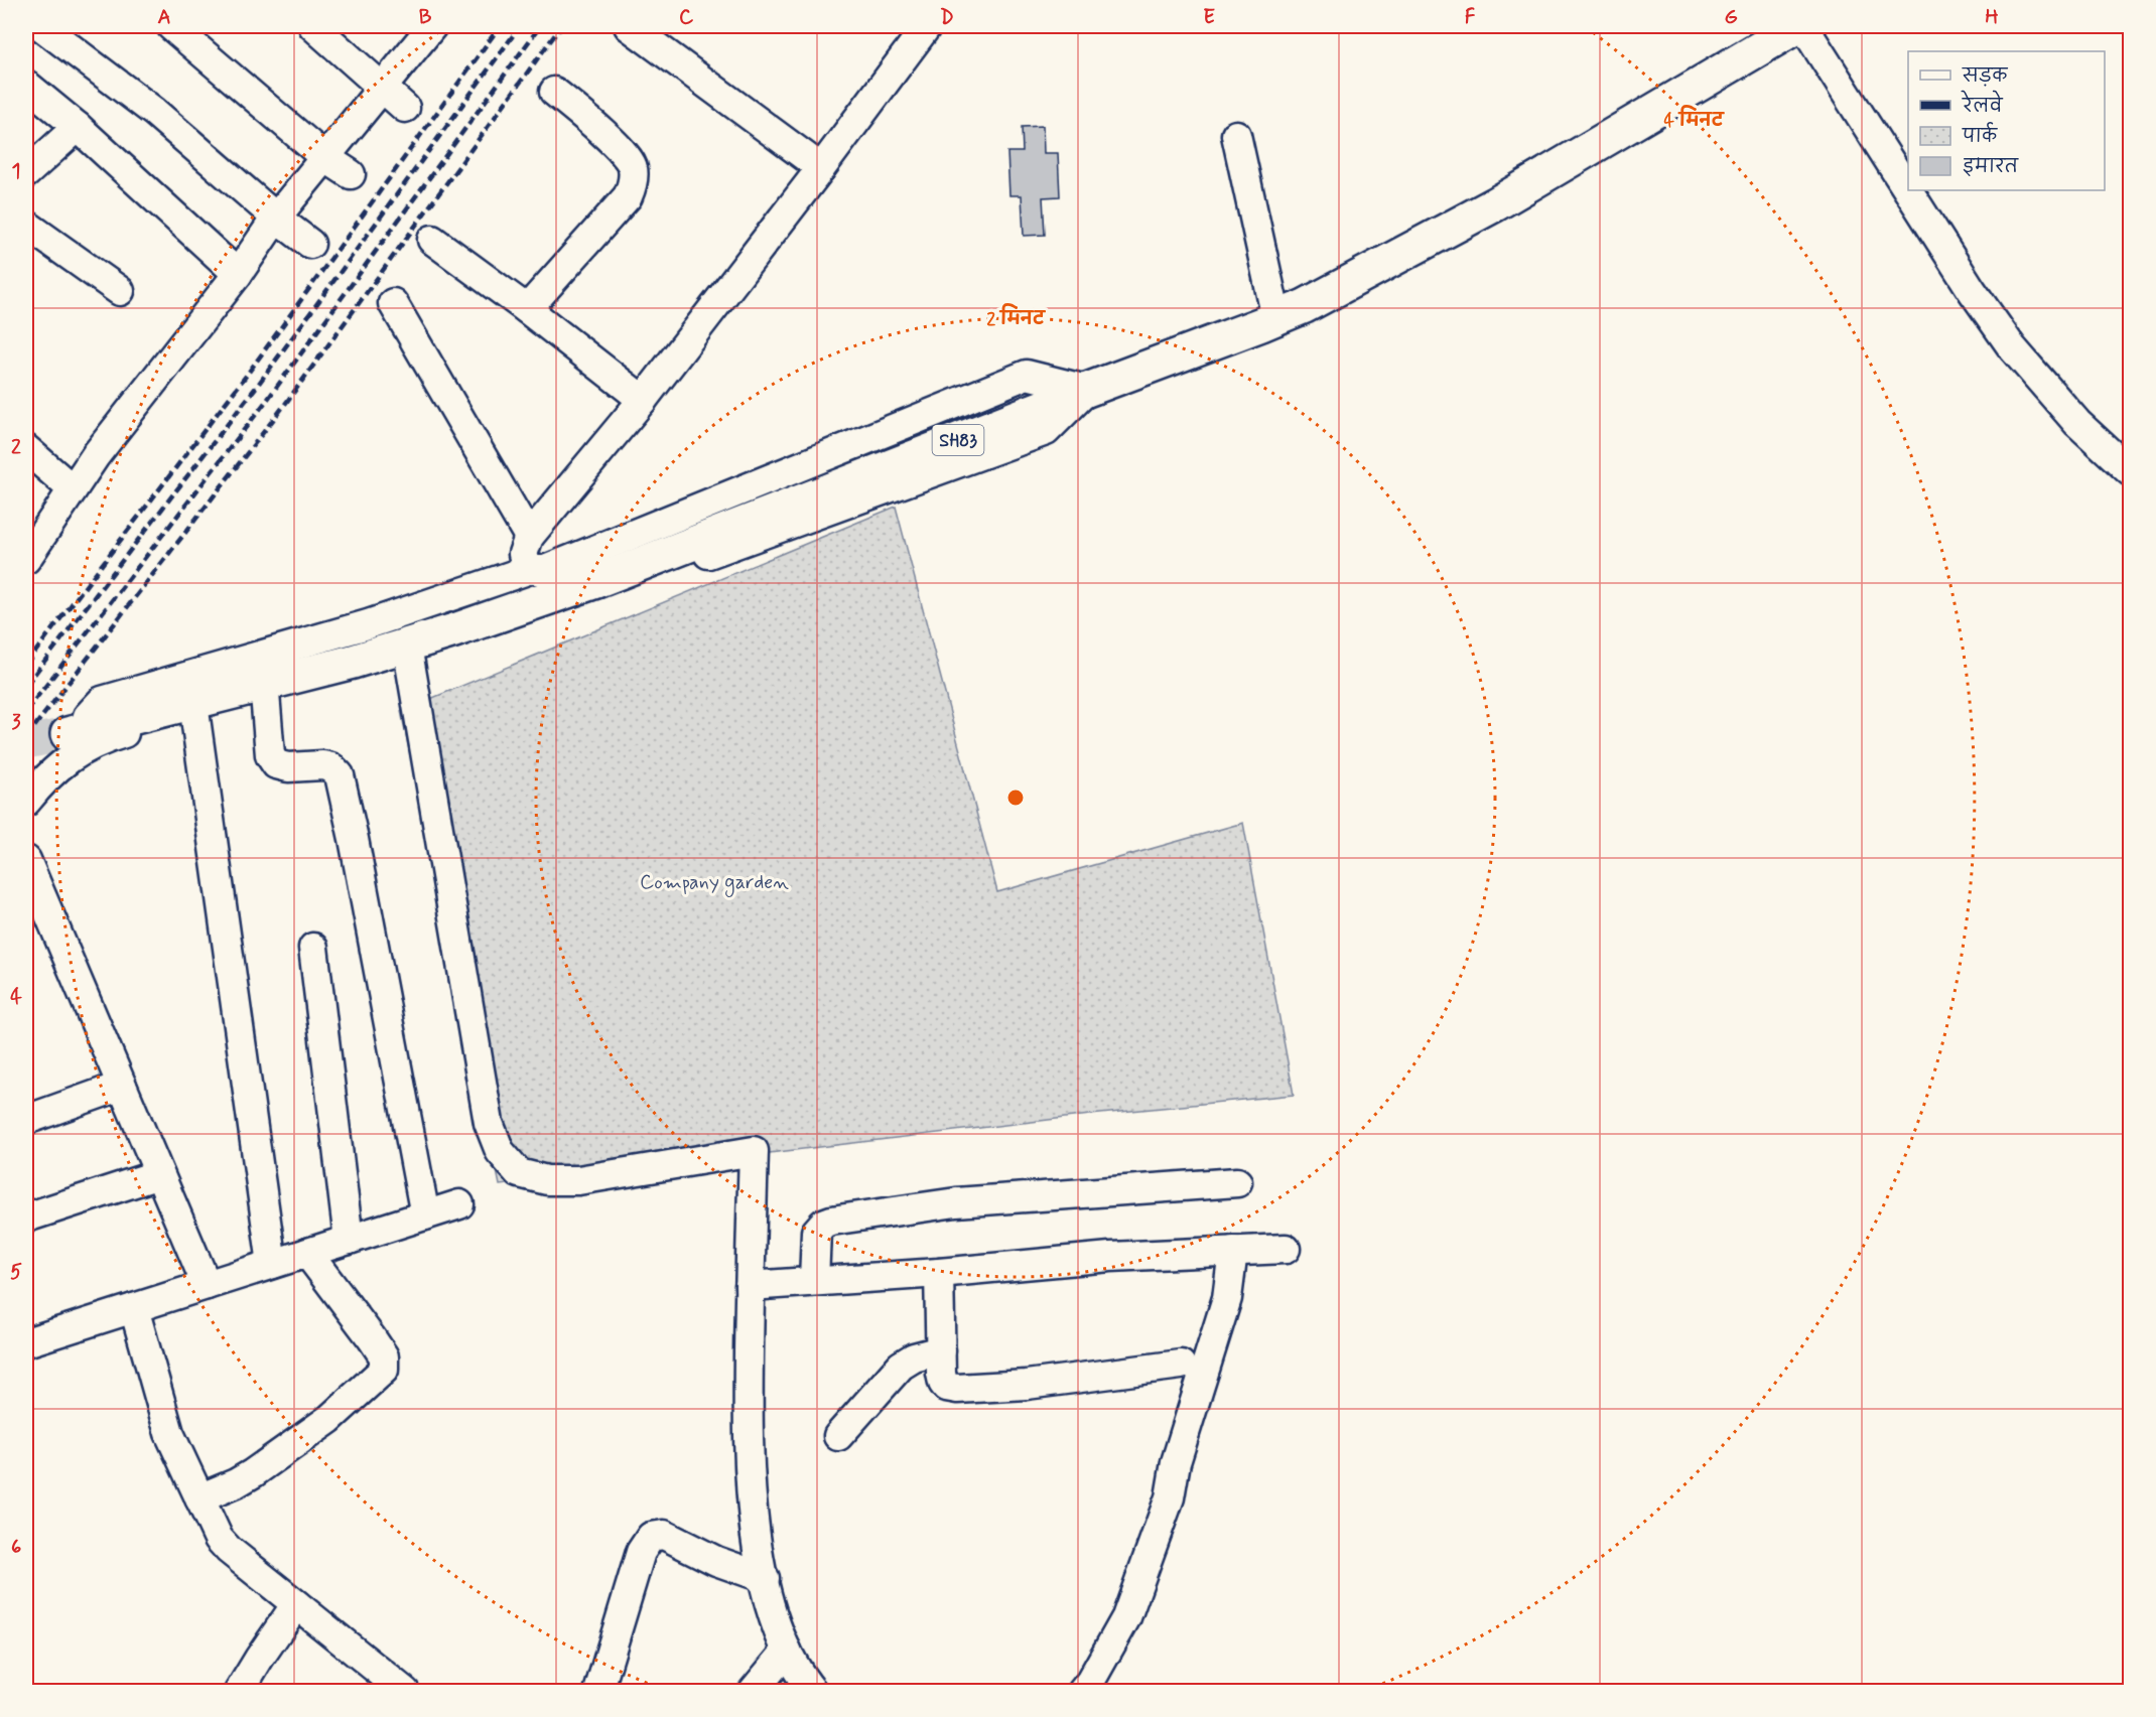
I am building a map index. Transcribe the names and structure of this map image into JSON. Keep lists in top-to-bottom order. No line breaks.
{"streets":{"main road":["SH83"]},"parks":["Company garden"],"legend":["सड़क","रेलवे","पार्क","इमारत"],"grid":{"columns":["A","B","C","D","E","F","G","H"],"rows":["1","2","3","4","5","6"]},"rings":["4 मिनट","2 मिनट"]}
